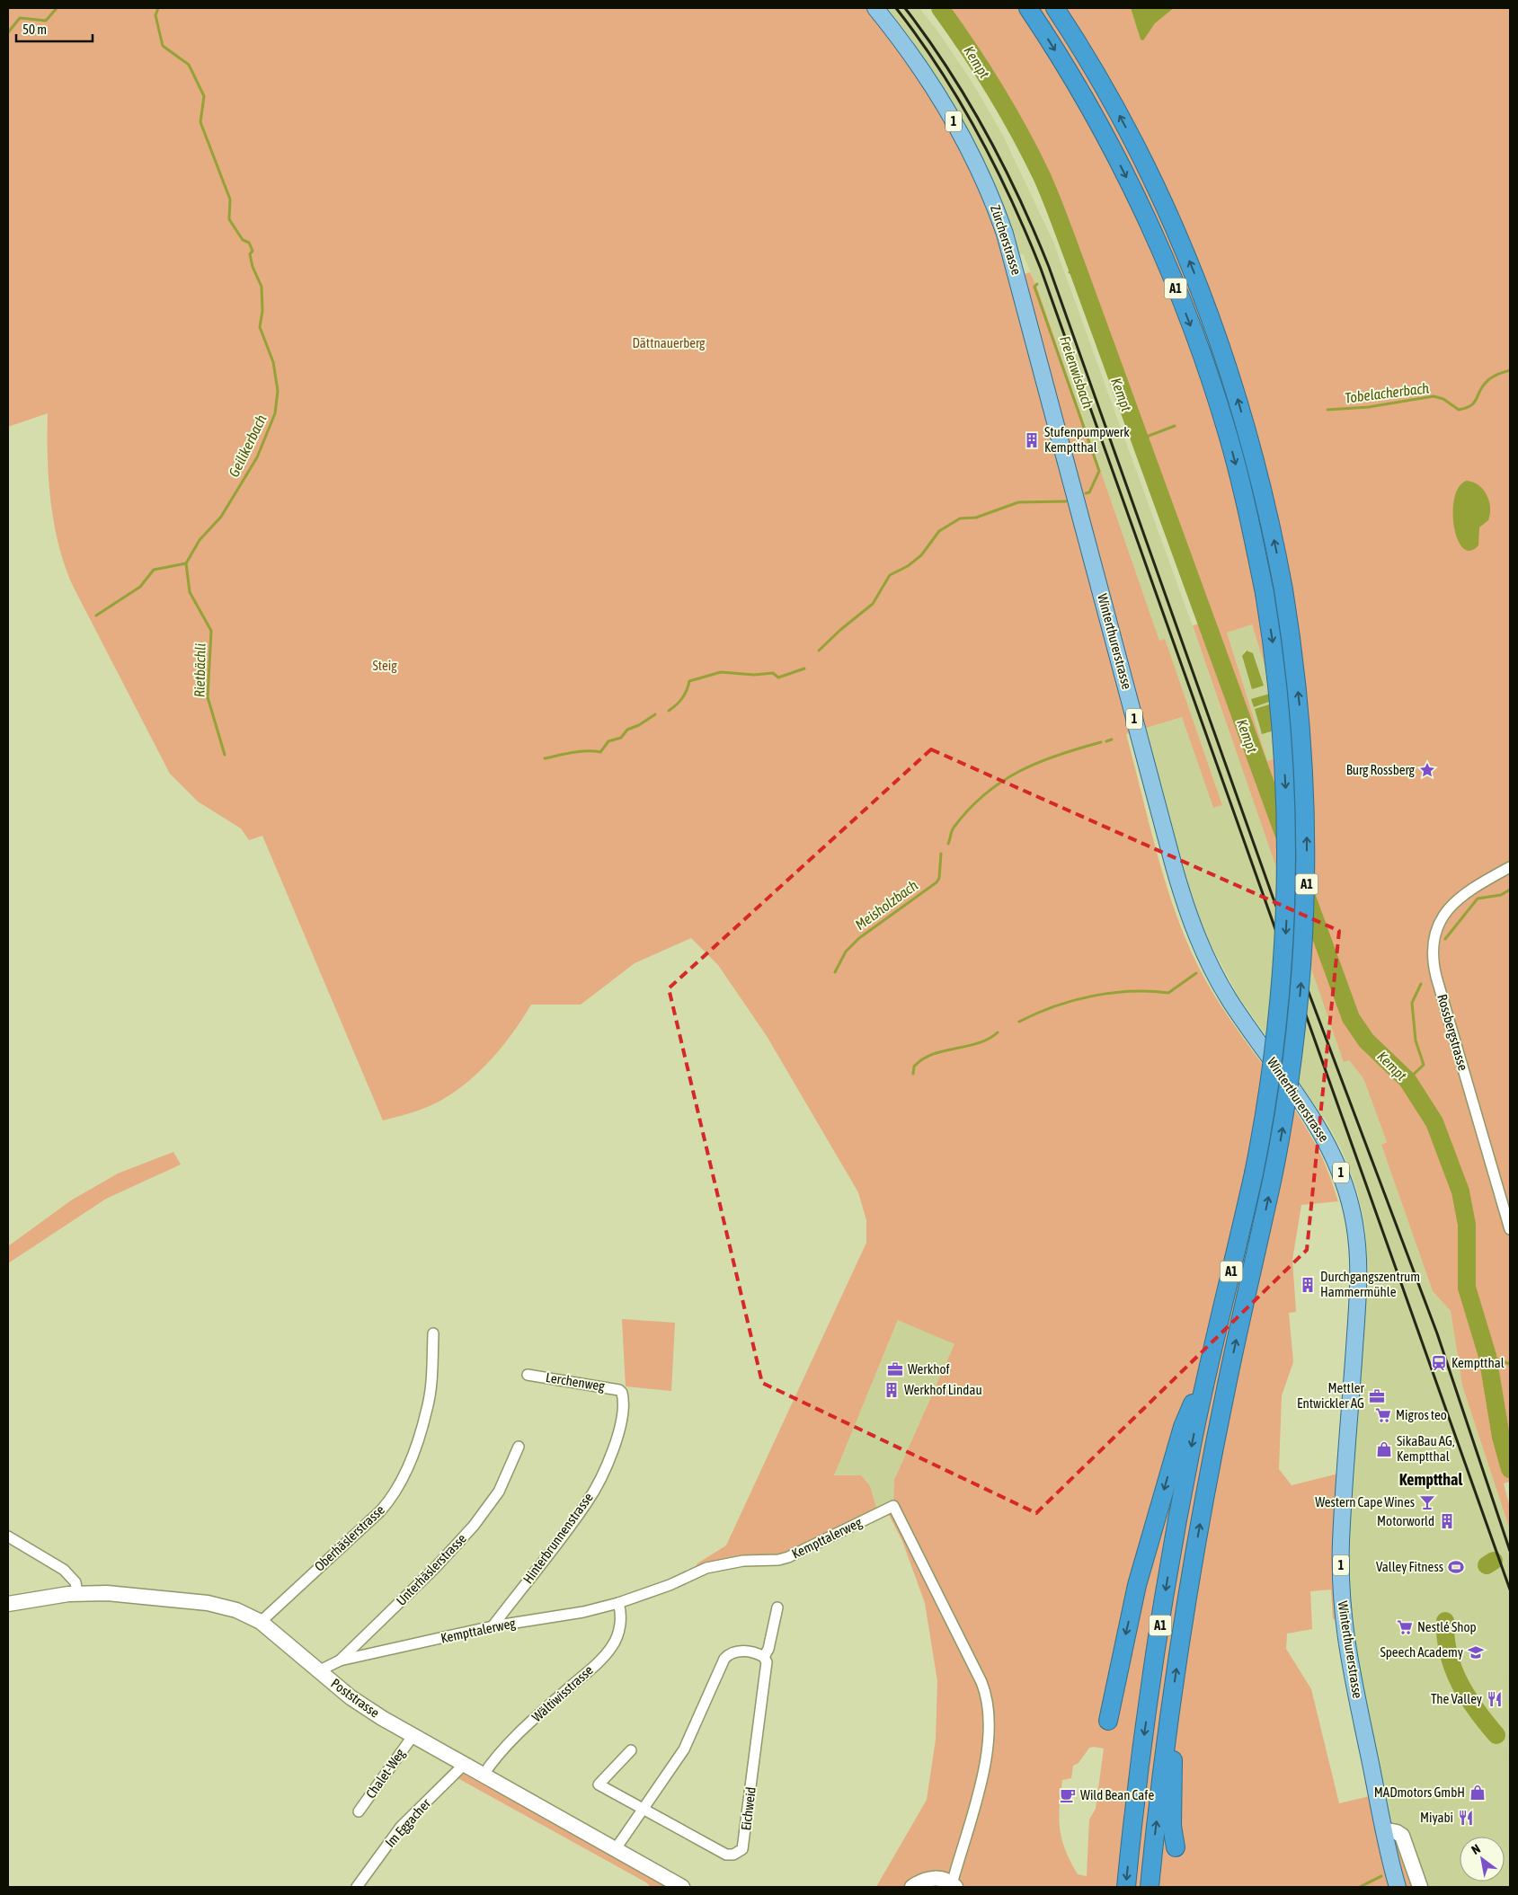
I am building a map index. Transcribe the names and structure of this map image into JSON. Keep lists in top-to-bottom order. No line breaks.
{"streets":{"highway":["A1"],"main road":["1","Zürcherstrasse","Winterthurerstrasse"],"street":["Rossbergstrasse","Lerchenweg","Oberhäslerstrasse","Hinterbrunnenstrasse","Kempttalerweg","Unterhäslerstrasse","Wältiwisstrasse","Poststrasse","Chalet-Weg","Eichweid","Im Eggacher"]},"crossings":[["Zürcherstrasse","Winterthurerstrasse"],["Lerchenweg","Hinterbrunnenstrasse"],["Oberhäslerstrasse","Poststrasse"],["Hinterbrunnenstrasse","Kempttalerweg"],["Kempttalerweg","Unterhäslerstrasse"],["Kempttalerweg","Wältiwisstrasse"],["Unterhäslerstrasse","Poststrasse"],["Wältiwisstrasse","Poststrasse"],["Poststrasse","Chalet-Weg"],["Poststrasse","Im Eggacher"]],"districts":["Kemptthal"],"water":["Kempt","Freienwisbach","Tobelacherbach","Geilikerbach","Rietbächli","Meisholzbach"],"parks":["Dättnauerberg","Steig"],"places":{"building":["Stufenpumpwerk Kemptthal","Durchgangszentrum Hammermühle","Werkhof Lindau","Motorworld"],"place":["Burg Rossberg"],"station":["Kemptthal"],"office":["Werkhof","Mettler Entwickler AG"],"supermarket":["Migros teo","Nestlé Shop"],"shop":["SikaBau AG, Kemptthal","MADmotors GmbH"],"bar":["Western Cape Wines"],"sports":["Valley Fitness"],"school or university":["Speech Academy"],"restaurant":["The Valley","Miyabi"],"cafe":["Wild Bean Cafe"]},"scale_bar":"50 m","north":"top left"}
